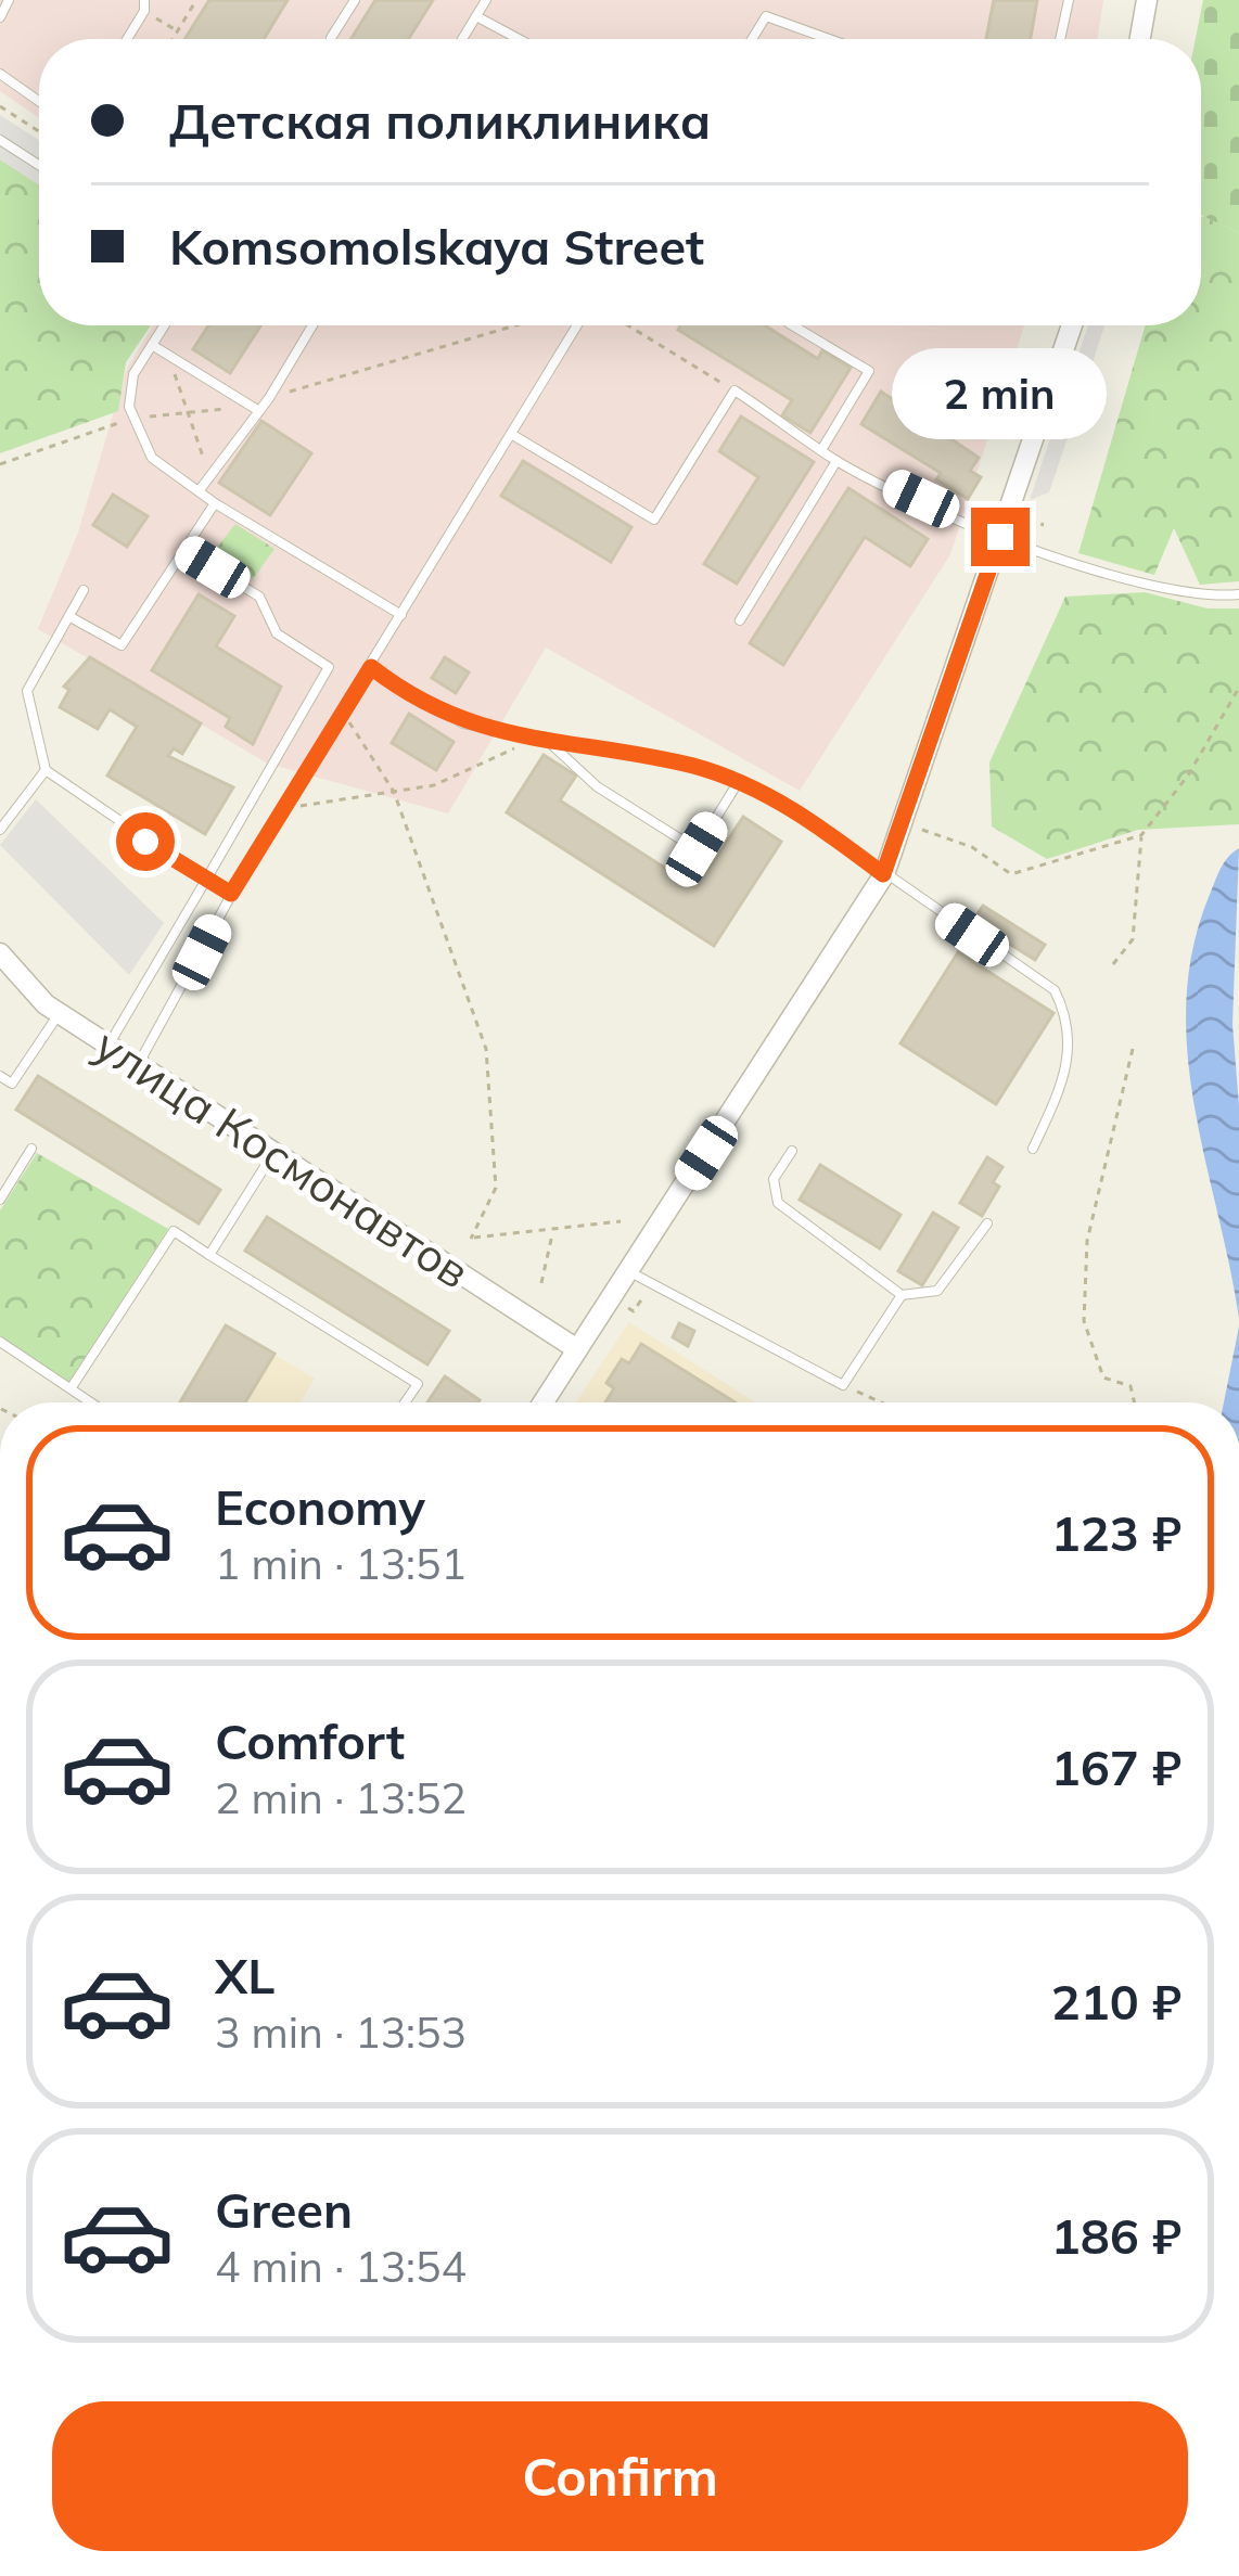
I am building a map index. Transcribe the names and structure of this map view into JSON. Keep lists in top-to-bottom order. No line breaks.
{"streets":{"street":["улица Космонавтов"]},"page":{"banner":["Детская поликлиника","Komsomolskaya Street"],"bubble":"2 min","list":[{"name":"Economy","note":"1 min · 13:51","value":"123 ₽"},{"name":"Comfort","note":"2 min · 13:52","value":"167 ₽"},{"name":"XL","note":"3 min · 13:53","value":"210 ₽"},{"name":"Green","note":"4 min · 13:54","value":"186 ₽"}],"buttons":"Confirm"}}
